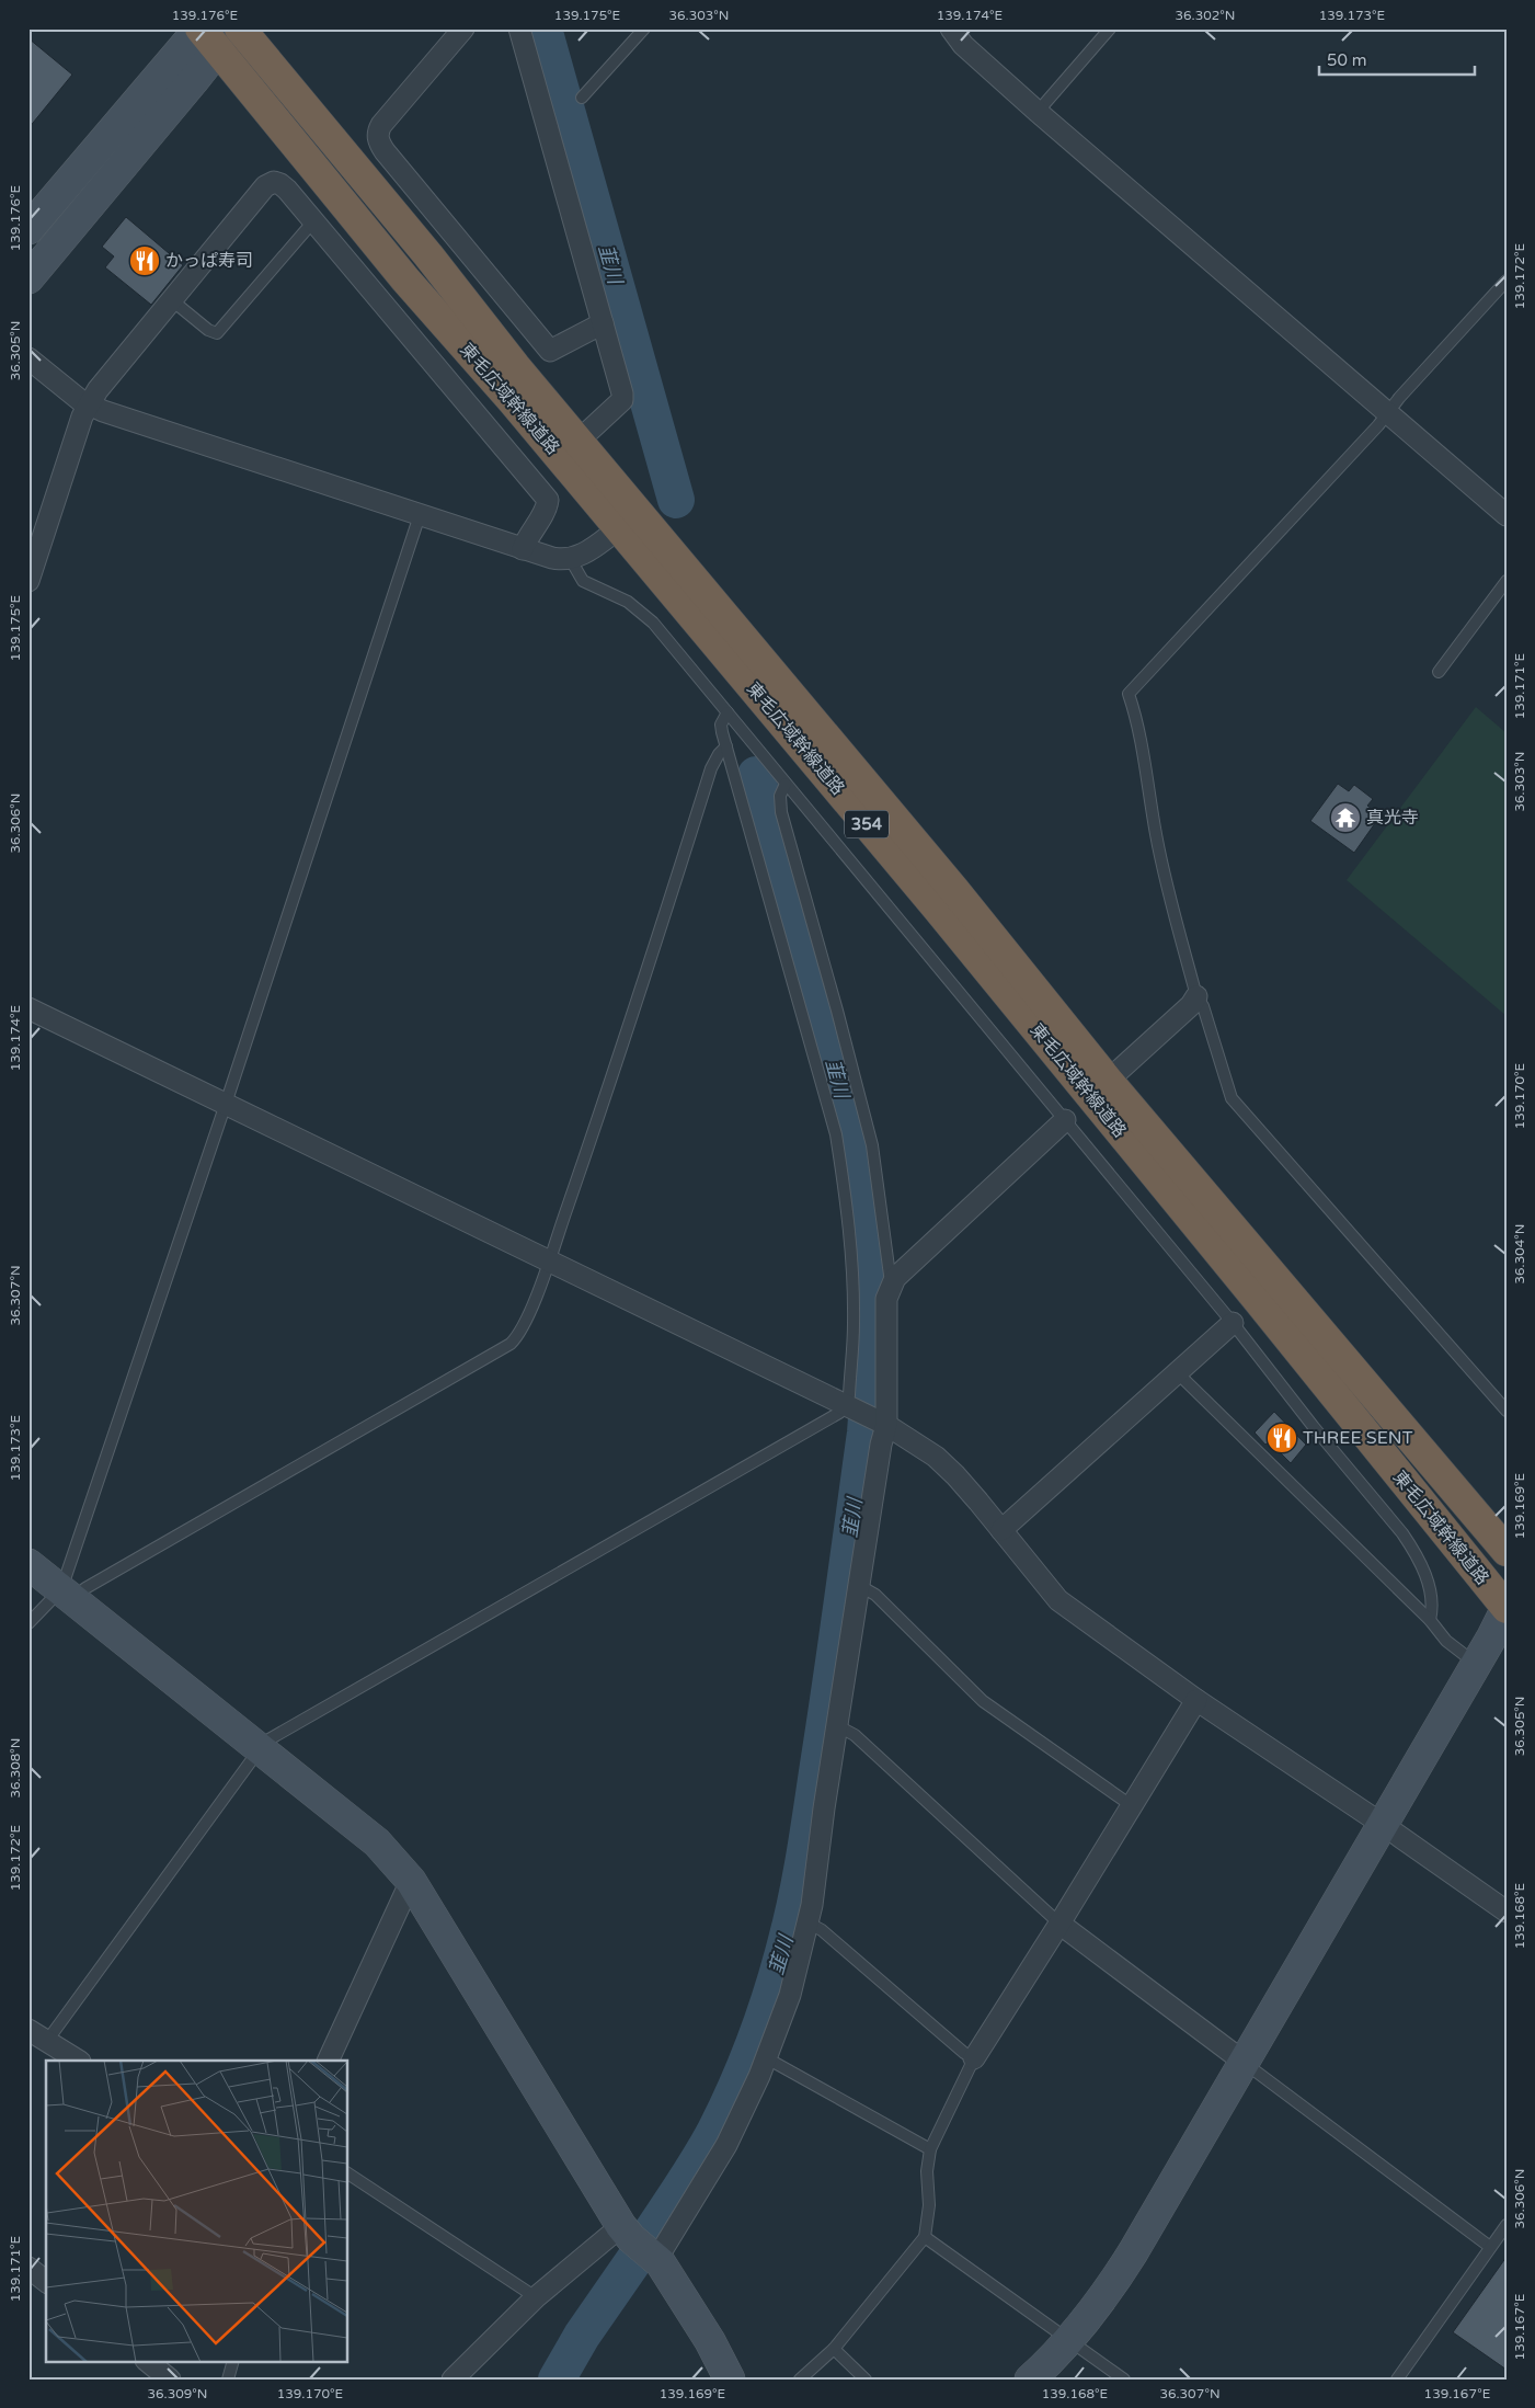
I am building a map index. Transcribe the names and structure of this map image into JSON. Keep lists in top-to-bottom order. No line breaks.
{"streets":{"highway":["東毛広域幹線道路","354"]},"water":["韮川"],"places":{"restaurant":["かっぱ寿司","THREE SENT"],"temple":["真光寺"]},"scale_bar":"50 m","coordinates":["139.176°E","139.175°E","36.303°N","139.174°E","36.302°N","139.173°E","139.172°E","36.305°N","139.171°E","36.306°N","139.170°E","36.304°N","36.307°N","139.169°E","36.308°N","139.168°E","139.167°E","36.309°N"]}
